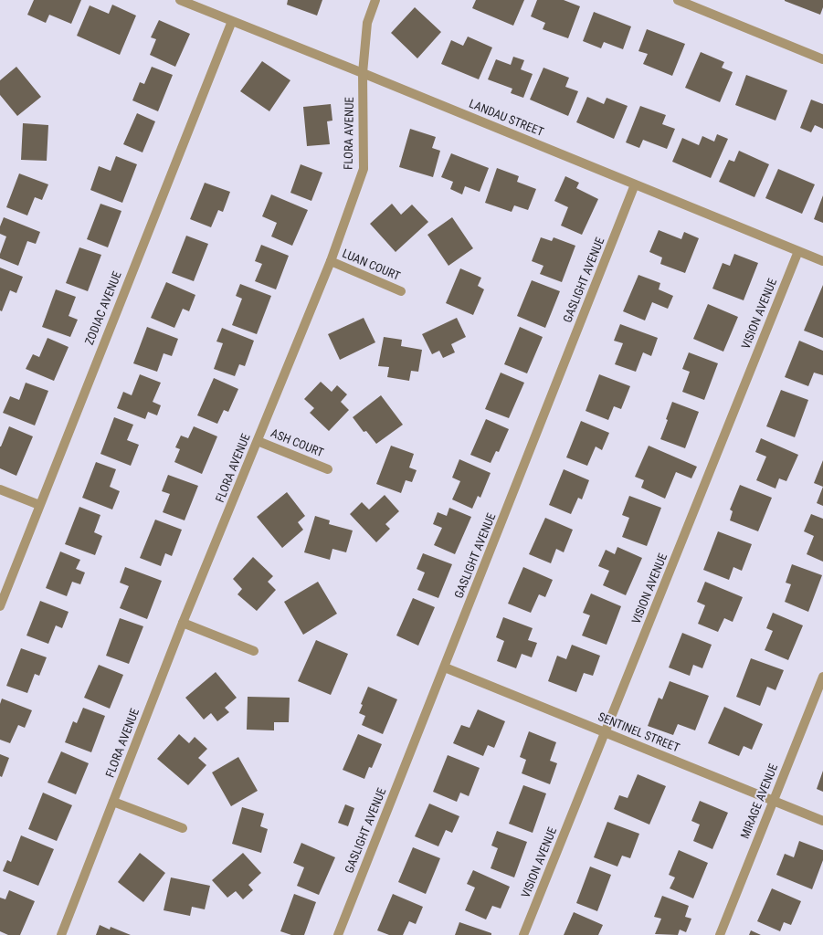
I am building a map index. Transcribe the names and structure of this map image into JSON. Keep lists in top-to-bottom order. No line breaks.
{"streets":{"street":["LANDAU STREET","FLORA AVENUE","LUAN COURT","GASLIGHT AVENUE","ZODIAC AVENUE","VISION AVENUE","ASH COURT","SENTINEL STREET","MIRAGE AVENUE"]},"crossings":[["LANDAU STREET","FLORA AVENUE"],["LANDAU STREET","GASLIGHT AVENUE"],["LANDAU STREET","ZODIAC AVENUE"],["LANDAU STREET","VISION AVENUE"],["FLORA AVENUE","LUAN COURT"],["FLORA AVENUE","ASH COURT"],["GASLIGHT AVENUE","SENTINEL STREET"],["VISION AVENUE","SENTINEL STREET"],["SENTINEL STREET","MIRAGE AVENUE"]]}
